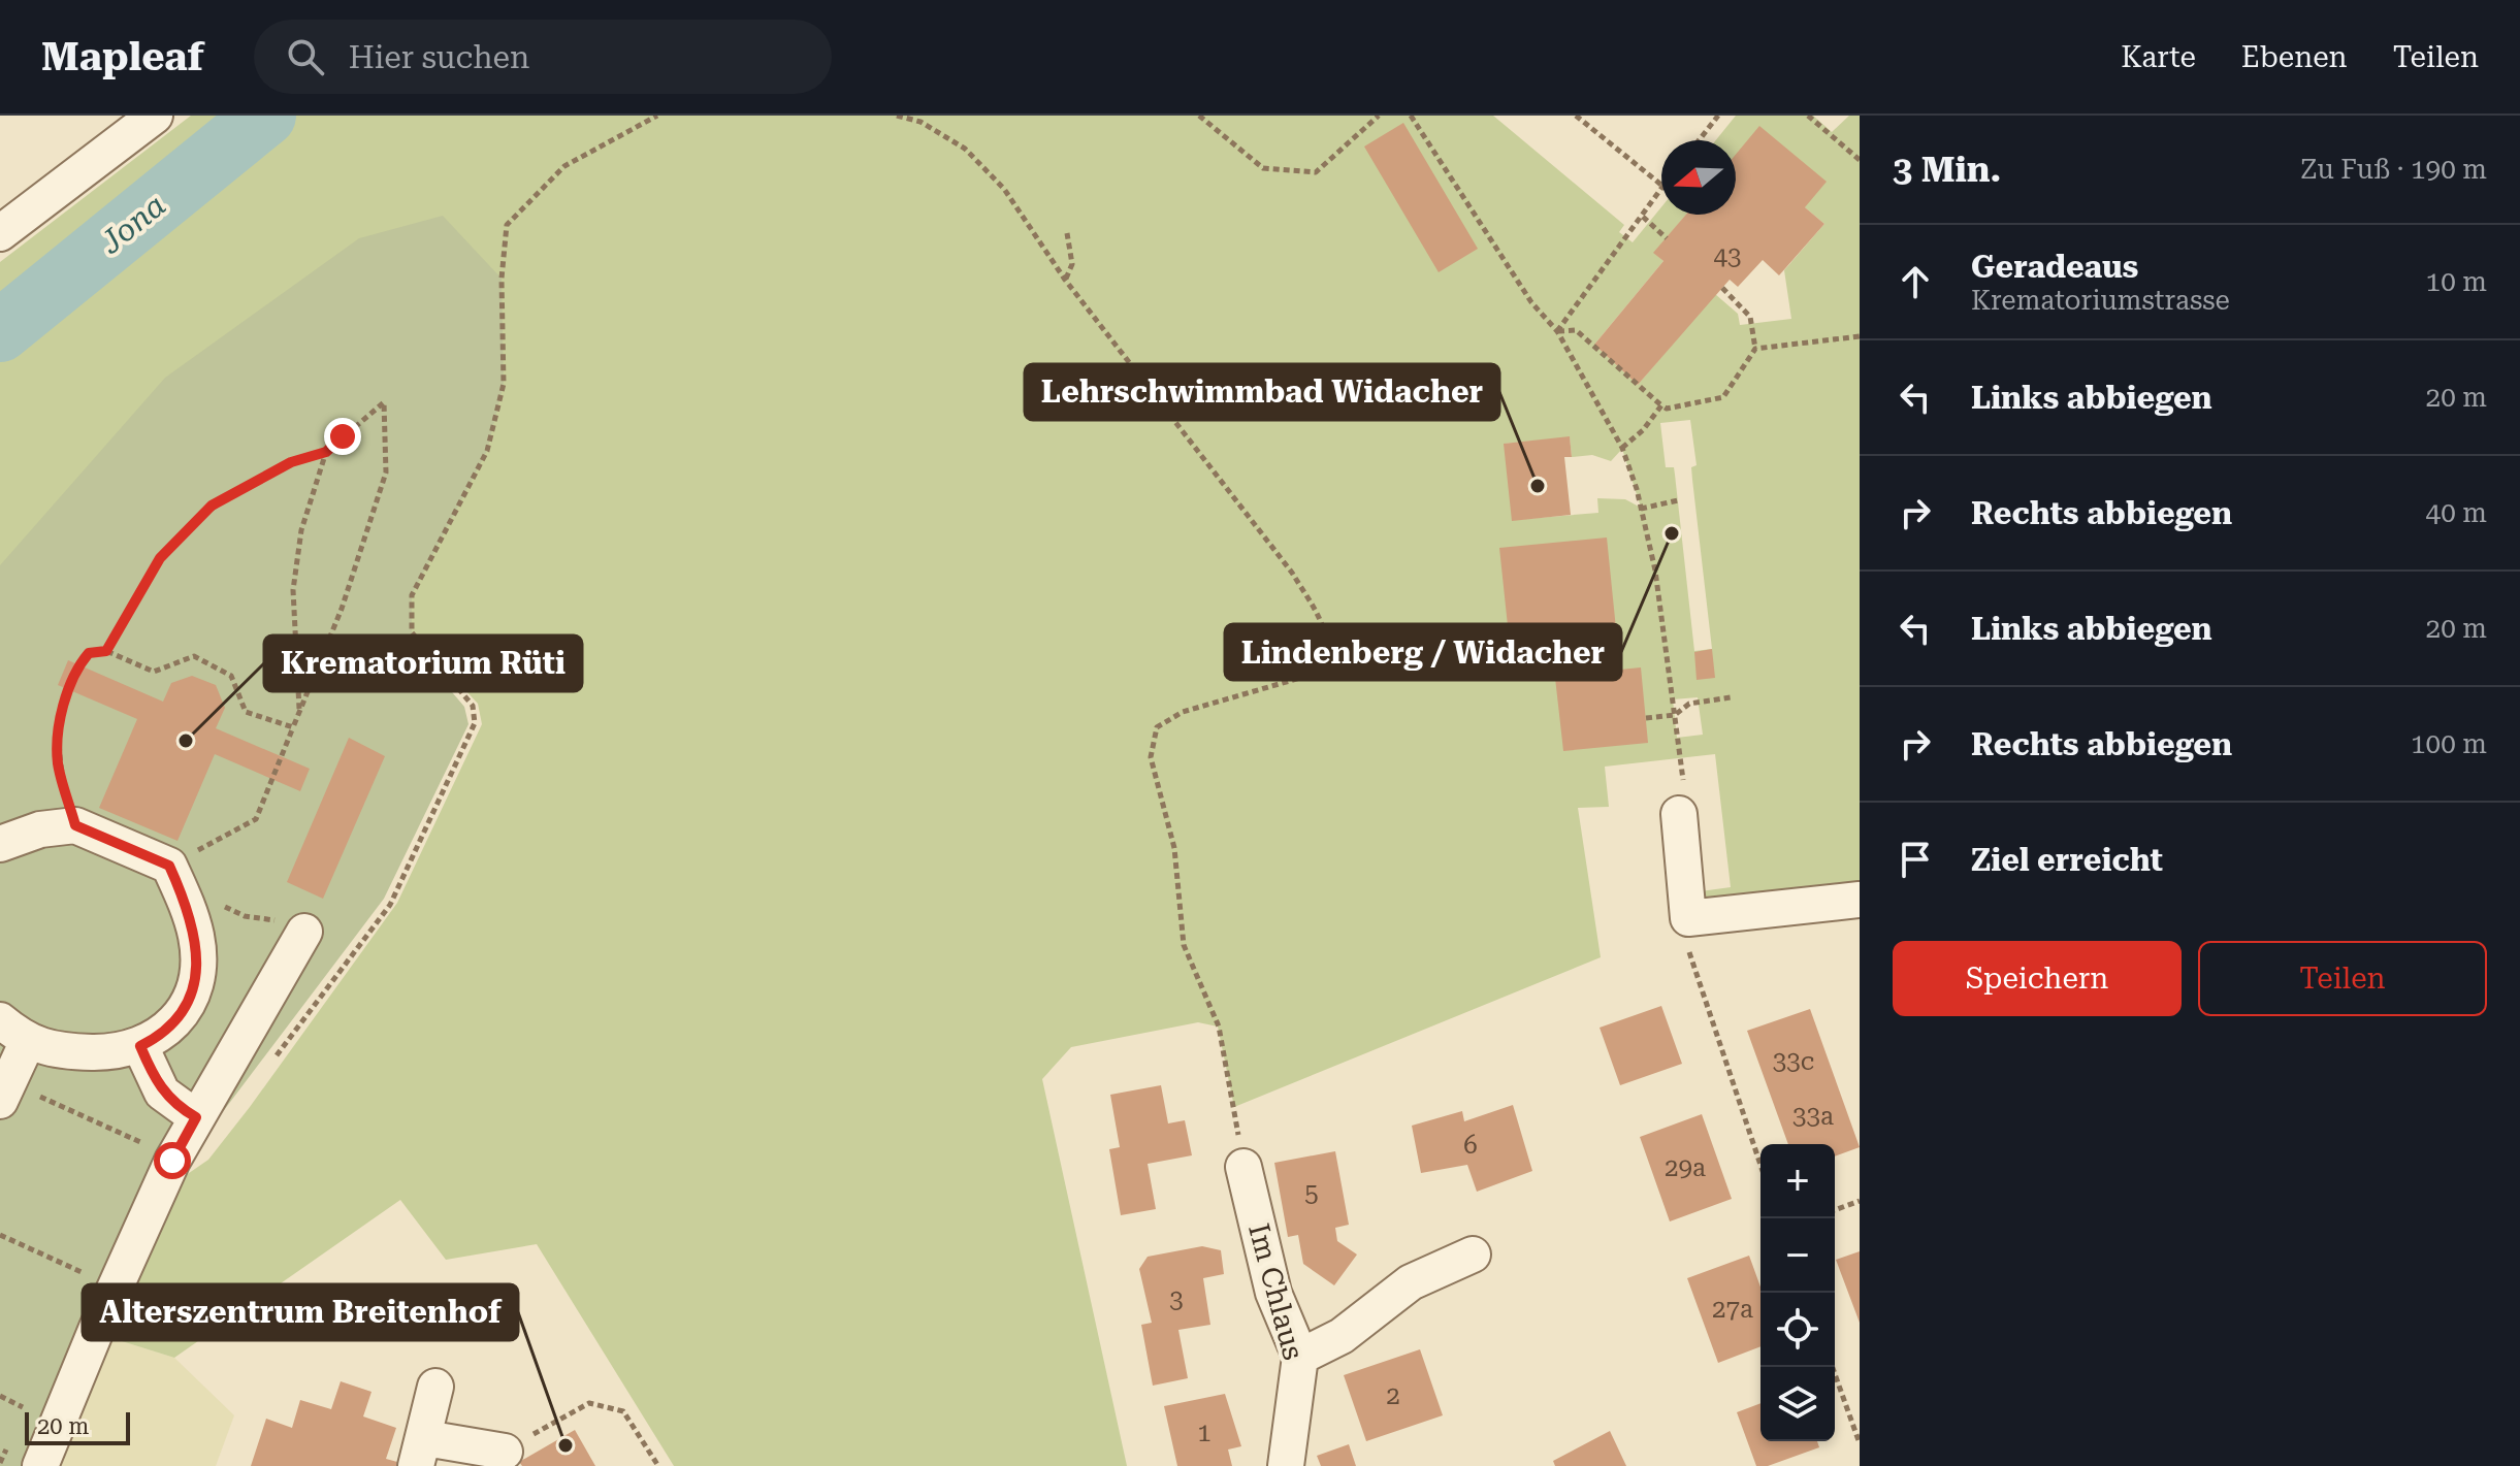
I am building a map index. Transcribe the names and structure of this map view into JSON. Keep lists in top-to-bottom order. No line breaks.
{"streets":{"street":["Im Chlaus"]},"water":["Jona"],"places":["Lehrschwimmbad Widacher","Lindenberg / Widacher","Krematorium Rüti","Alterszentrum Breitenhof"],"house_numbers":["43","33c","33a","6","29a","5","3","27a","2","1"],"scale_bar":"20 m","north":"left","page":{"header":"Mapleaf","search":"Hier suchen","nav":["Karte","Ebenen","Teilen"],"heading":["3 Min.","Zu Fuß · 190 m"],"list":[["Geradeaus","Krematoriumstrasse","10 m"],["Links abbiegen","20 m"],["Rechts abbiegen","40 m"],["Links abbiegen","20 m"],["Rechts abbiegen","100 m"],"Ziel erreicht"],"buttons":["Speichern","Teilen"],"map_buttons":["+","−"],"scale":"20 m"}}
